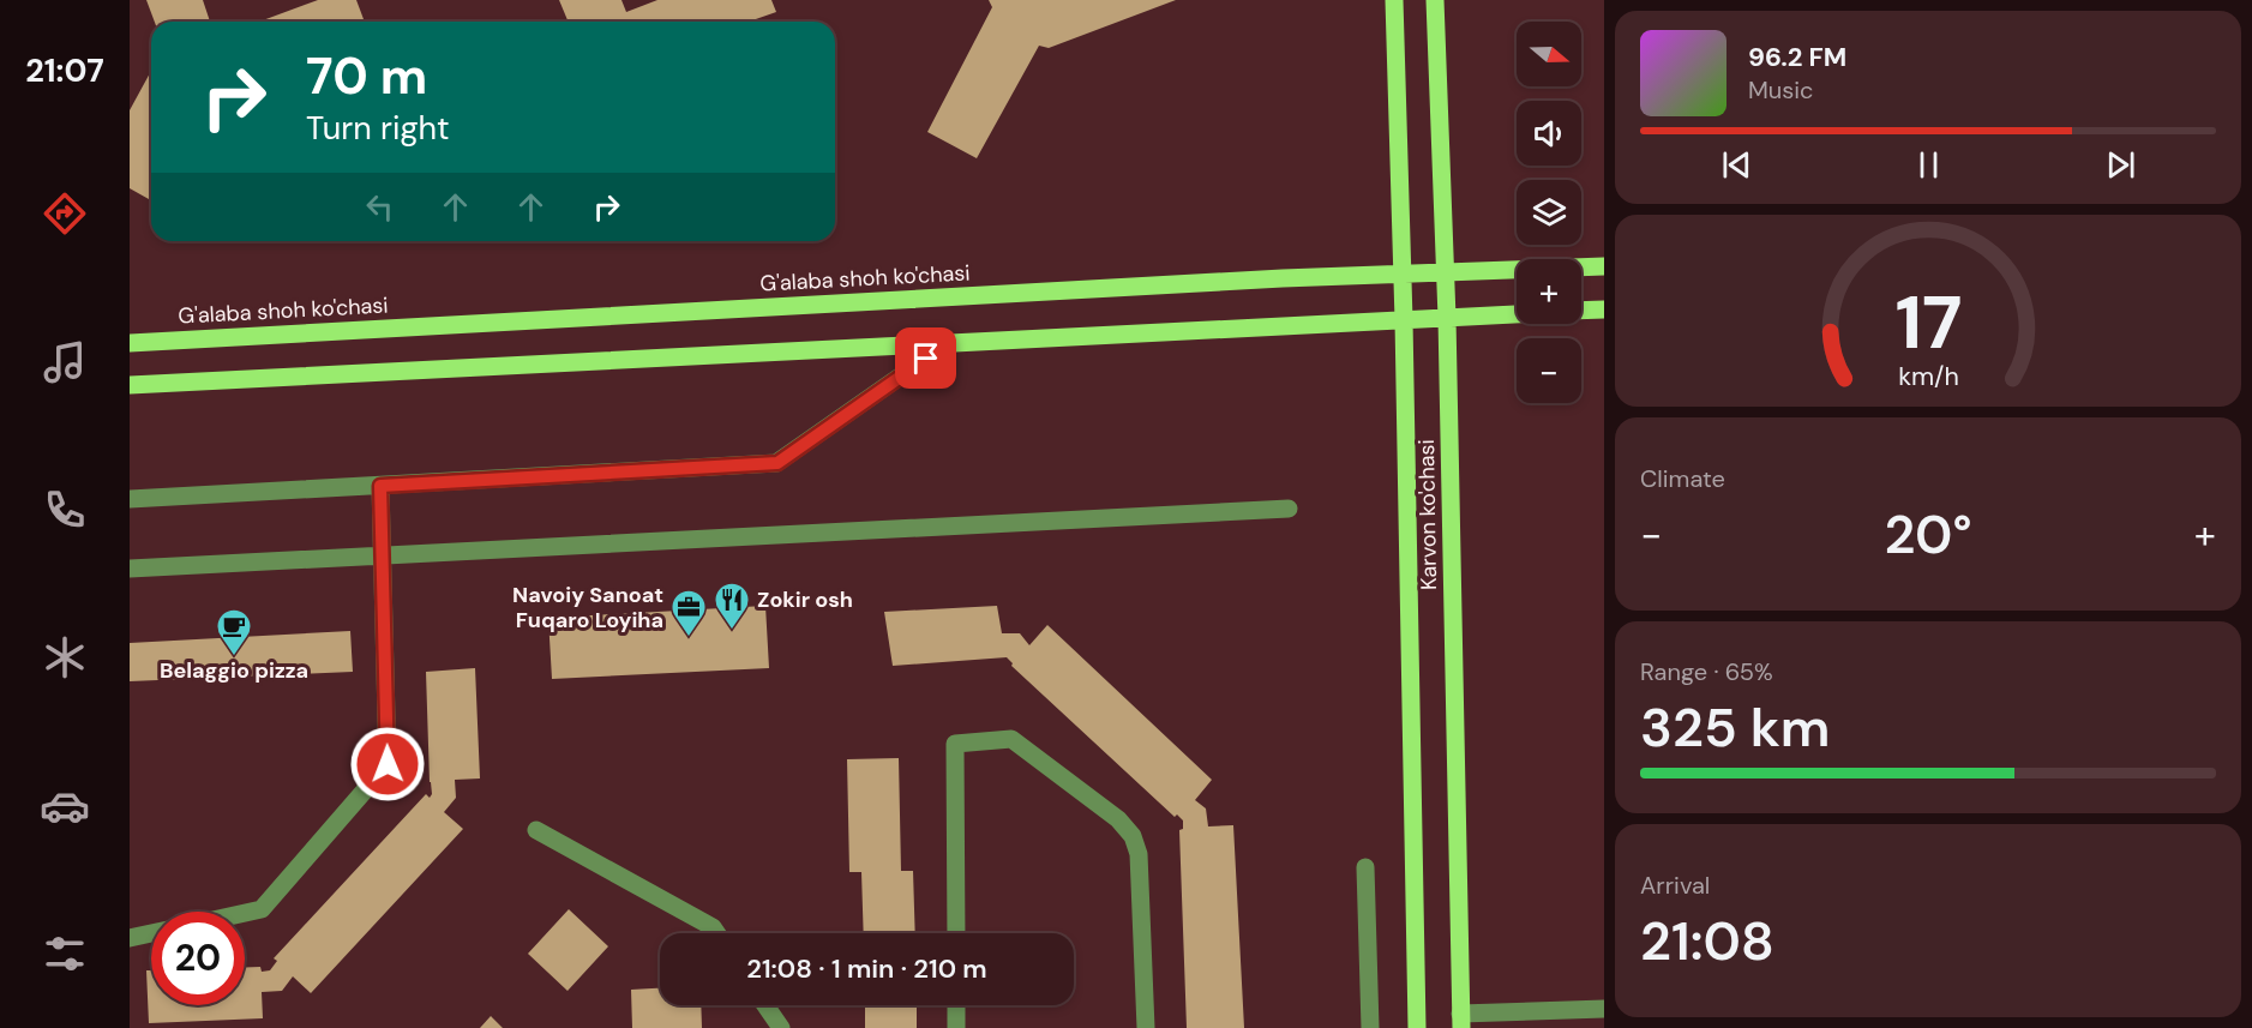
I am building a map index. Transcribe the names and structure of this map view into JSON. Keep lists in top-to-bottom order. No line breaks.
{"streets":{"main road":["G'alaba shoh ko'chasi","Karvon ko'chasi"]},"crossings":[["G'alaba shoh ko'chasi","Karvon ko'chasi"]],"places":{"restaurant":["Zokir osh"],"office":["Navoiy Sanoat Fuqaro Loyiha"],"cafe":["Belaggio pizza"]},"north":"right","page":{"tabs":"21:07","map_buttons":["+","−"],"turn":["70 m","Turn right"],"song":["96.2 FM","Music"],"tile":["Climate",["Range · 65%","325 km"],["Arrival","21:08"]],"heat":["−","20°","+"],"limit":"20","trip":"21:08 · 1 min · 210 m","gauge":["17","km/h"]}}
